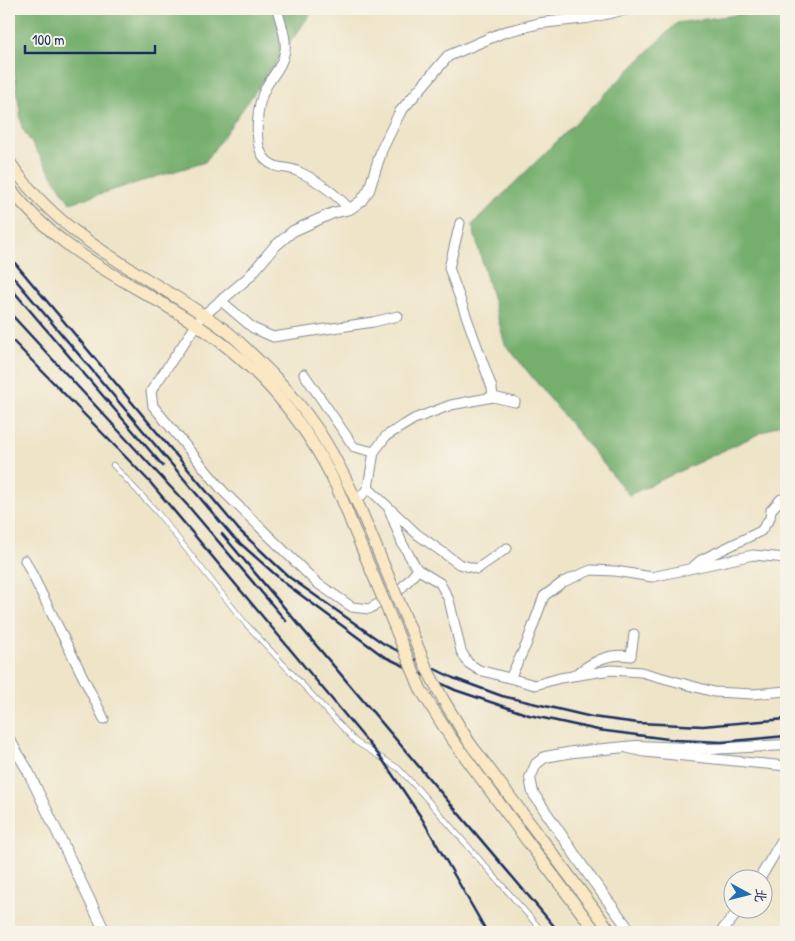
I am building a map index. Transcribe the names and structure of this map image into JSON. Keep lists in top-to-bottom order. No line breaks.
{"scale_bar":"100 m","north":"right"}
